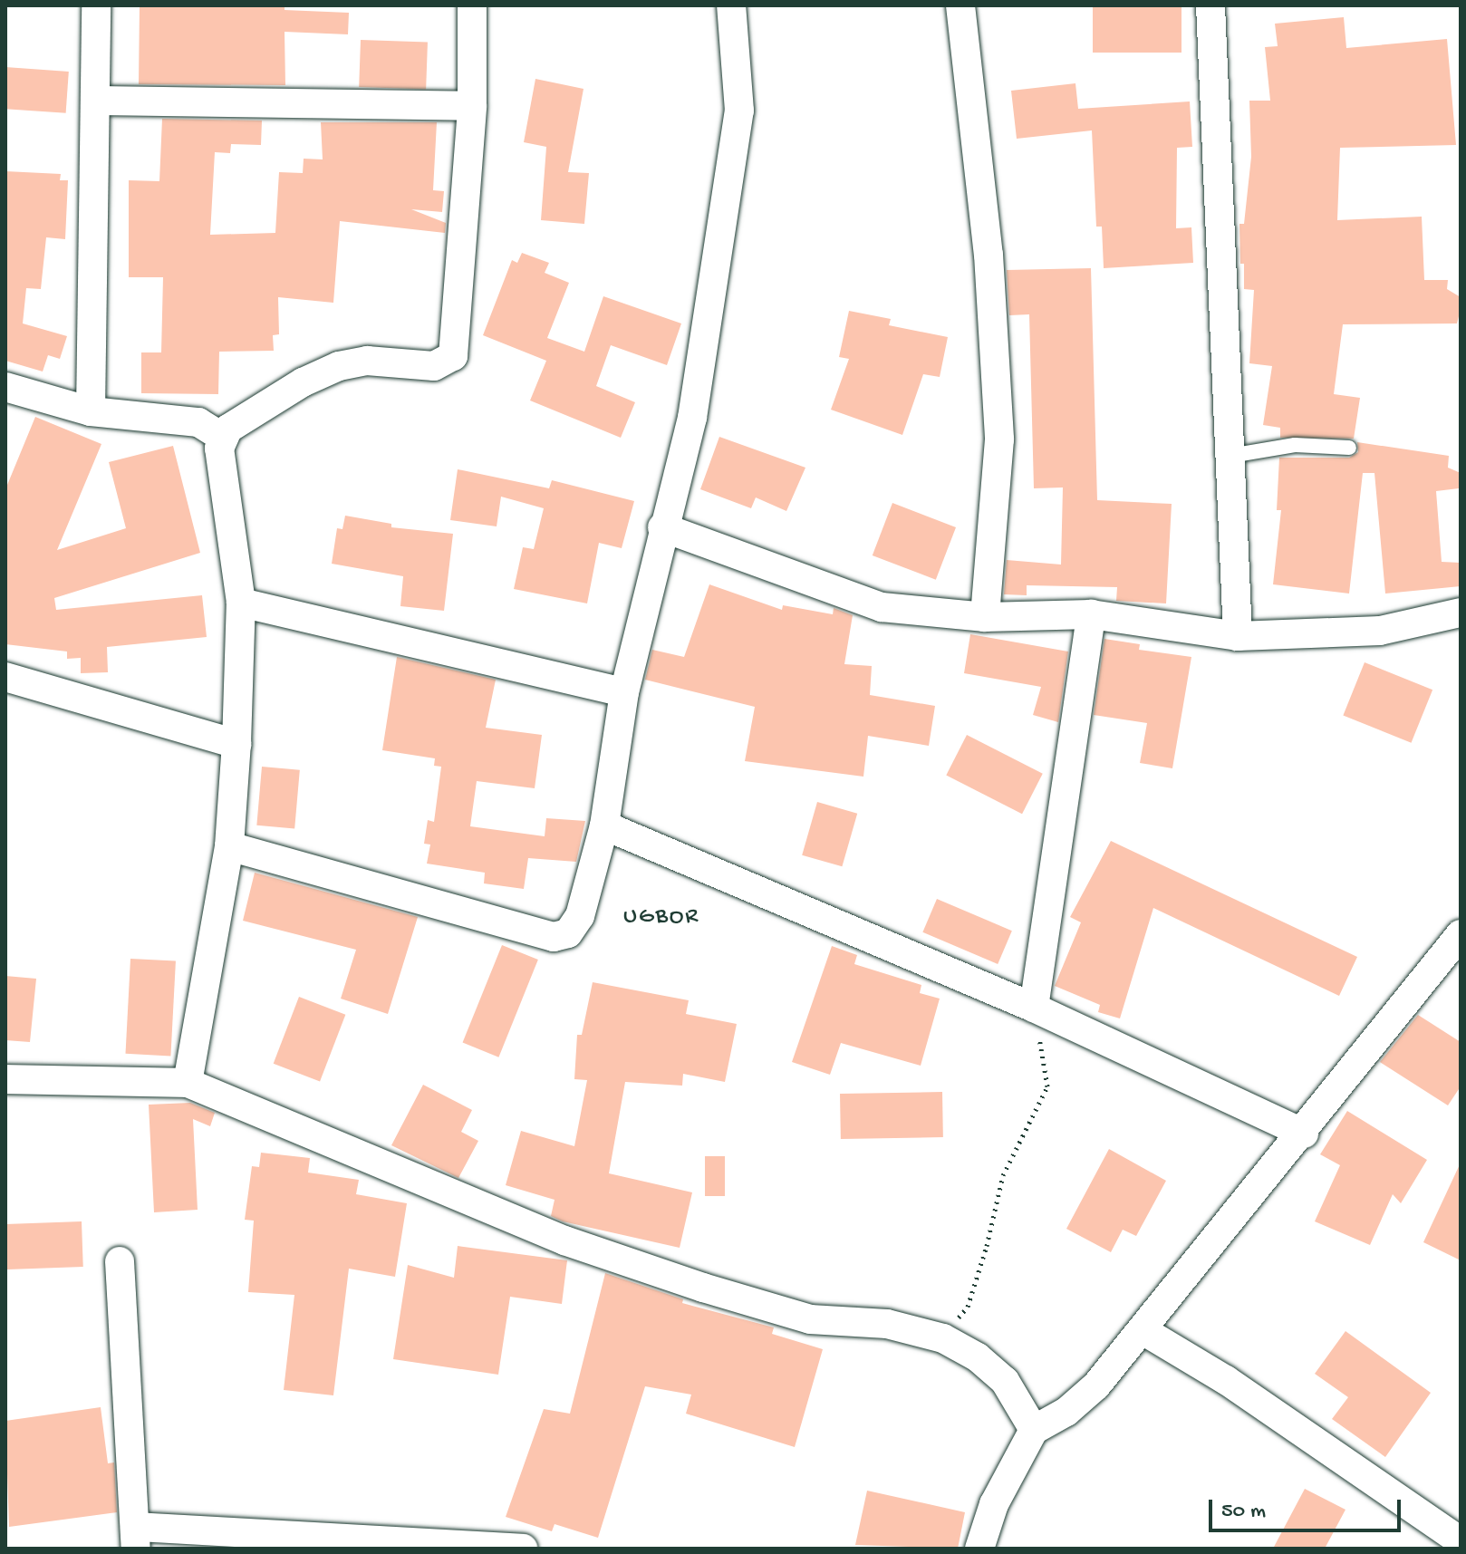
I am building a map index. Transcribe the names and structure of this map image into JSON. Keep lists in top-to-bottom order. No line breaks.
{"districts":["UGBOR"],"scale_bar":"50 m"}
